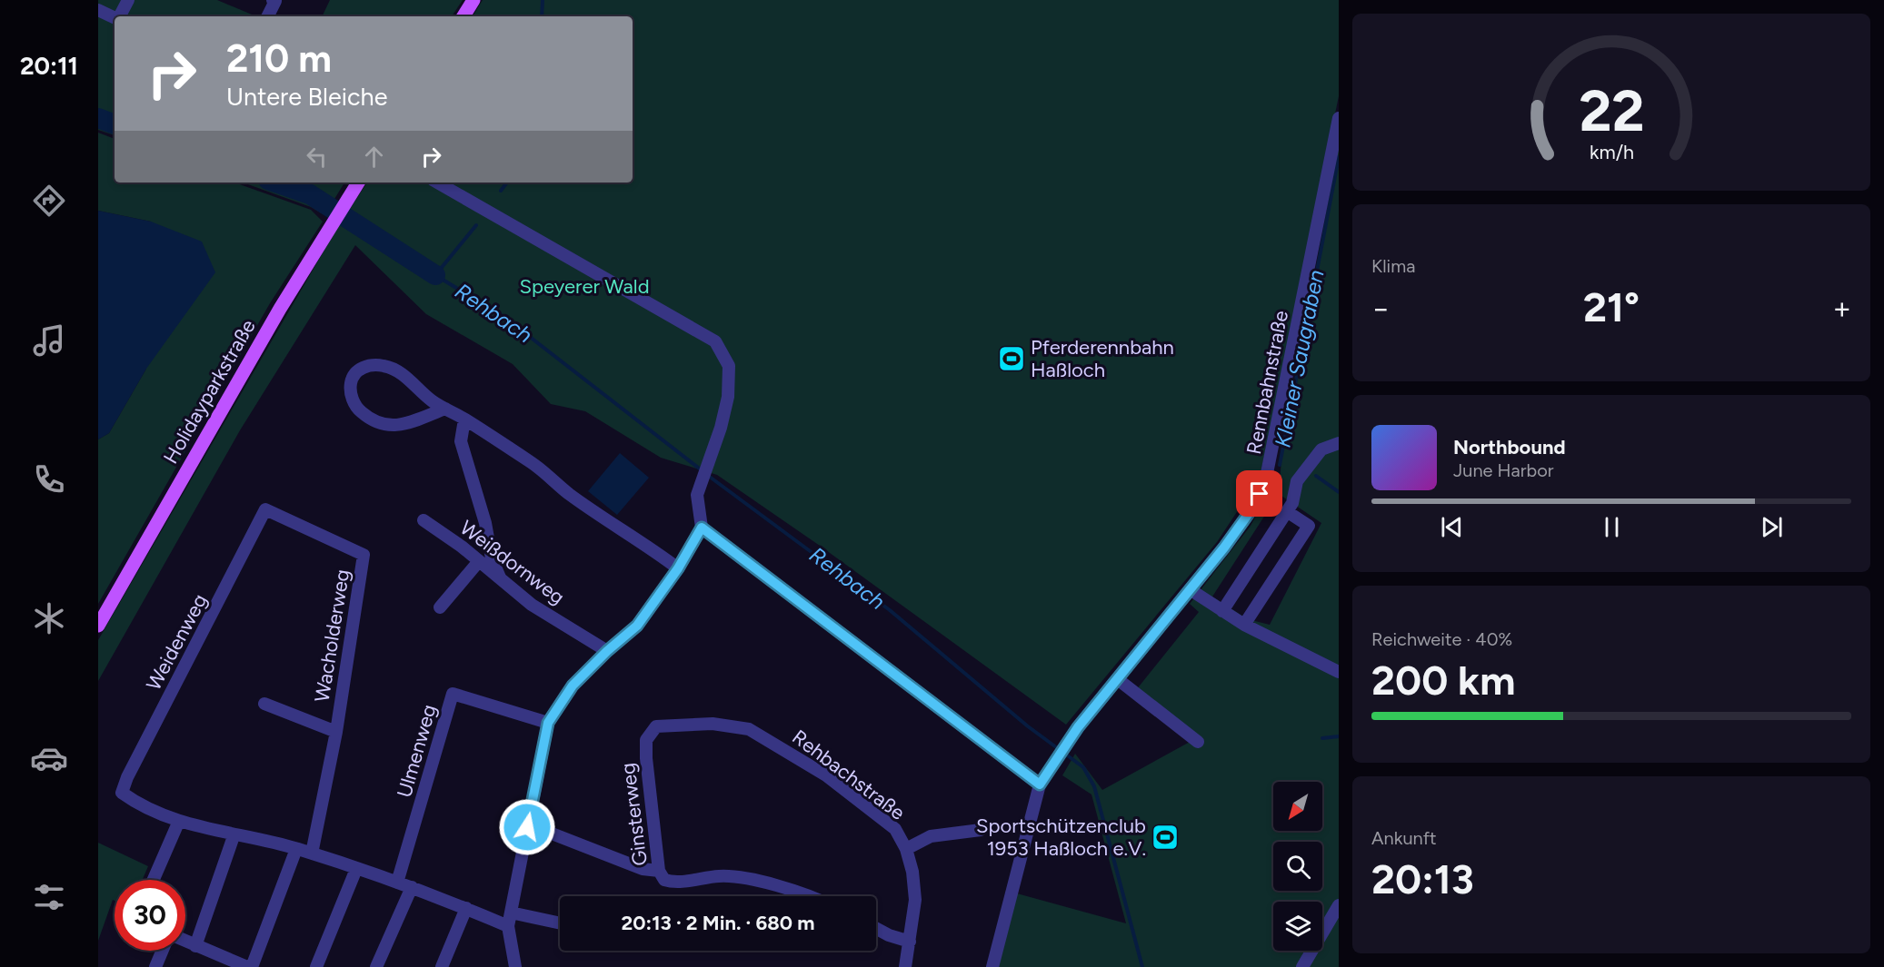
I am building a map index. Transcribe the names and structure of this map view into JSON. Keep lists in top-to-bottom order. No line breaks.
{"streets":{"main road":["Holidayparkstraße"],"street":["Rennbahnstraße","Weißdornweg","Wacholderweg","Weidenweg","Ulmenweg","Rehbachstraße","Ginsterweg"]},"crossings":[["Wacholderweg","Weidenweg"],["Rehbachstraße","Ginsterweg"]],"water":["Rehbach","Kleiner Saugraben"],"parks":["Speyerer Wald"],"places":{"sports":["Pferderennbahn Haßloch","Sportschützenclub 1953 Haßloch e.V."]},"north":"bottom left","page":{"tabs":"20:11","turn":["210 m","Untere Bleiche"],"tile":["Klima",["Reichweite · 40%","200 km"],["Ankunft","20:13"]],"heat":["−","21°","+"],"song":["Northbound","June Harbor"],"limit":"30","trip":"20:13 · 2 Min. · 680 m","gauge":["22","km/h"]}}
